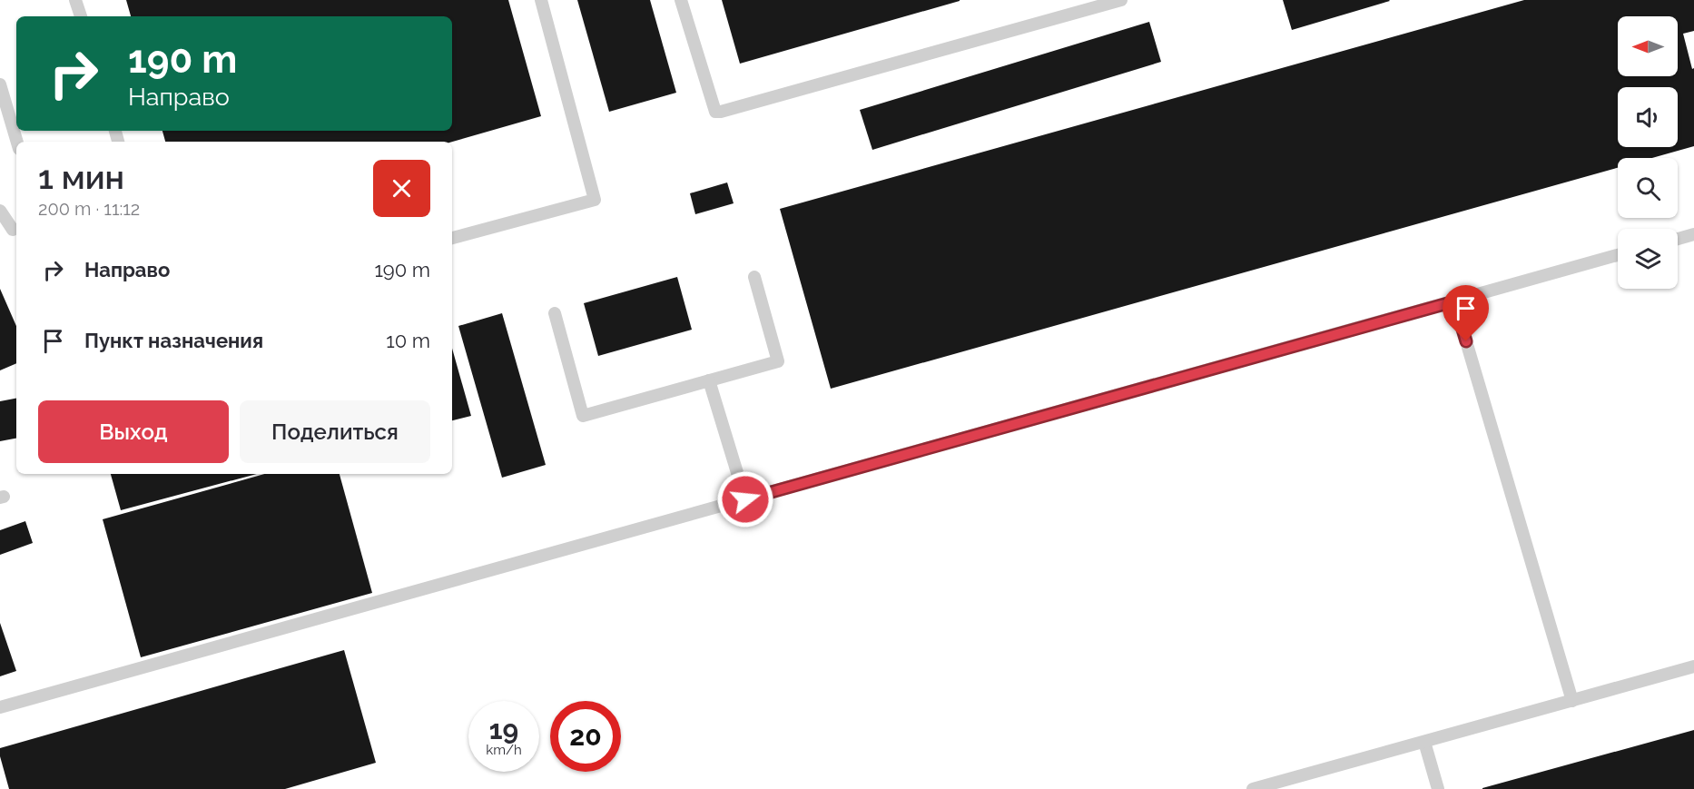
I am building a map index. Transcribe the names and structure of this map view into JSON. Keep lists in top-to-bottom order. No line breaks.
{"north":"left","page":{"turn":["190 m","Направо"],"heading":["1 мин","200 m · 11:12"],"list":[{"name":"Направо","value":"190 m"},{"name":"Пункт назначения","value":"10 m"}],"buttons":["Выход","Поделиться"],"speed":"19 km/h","limit":"20"}}
